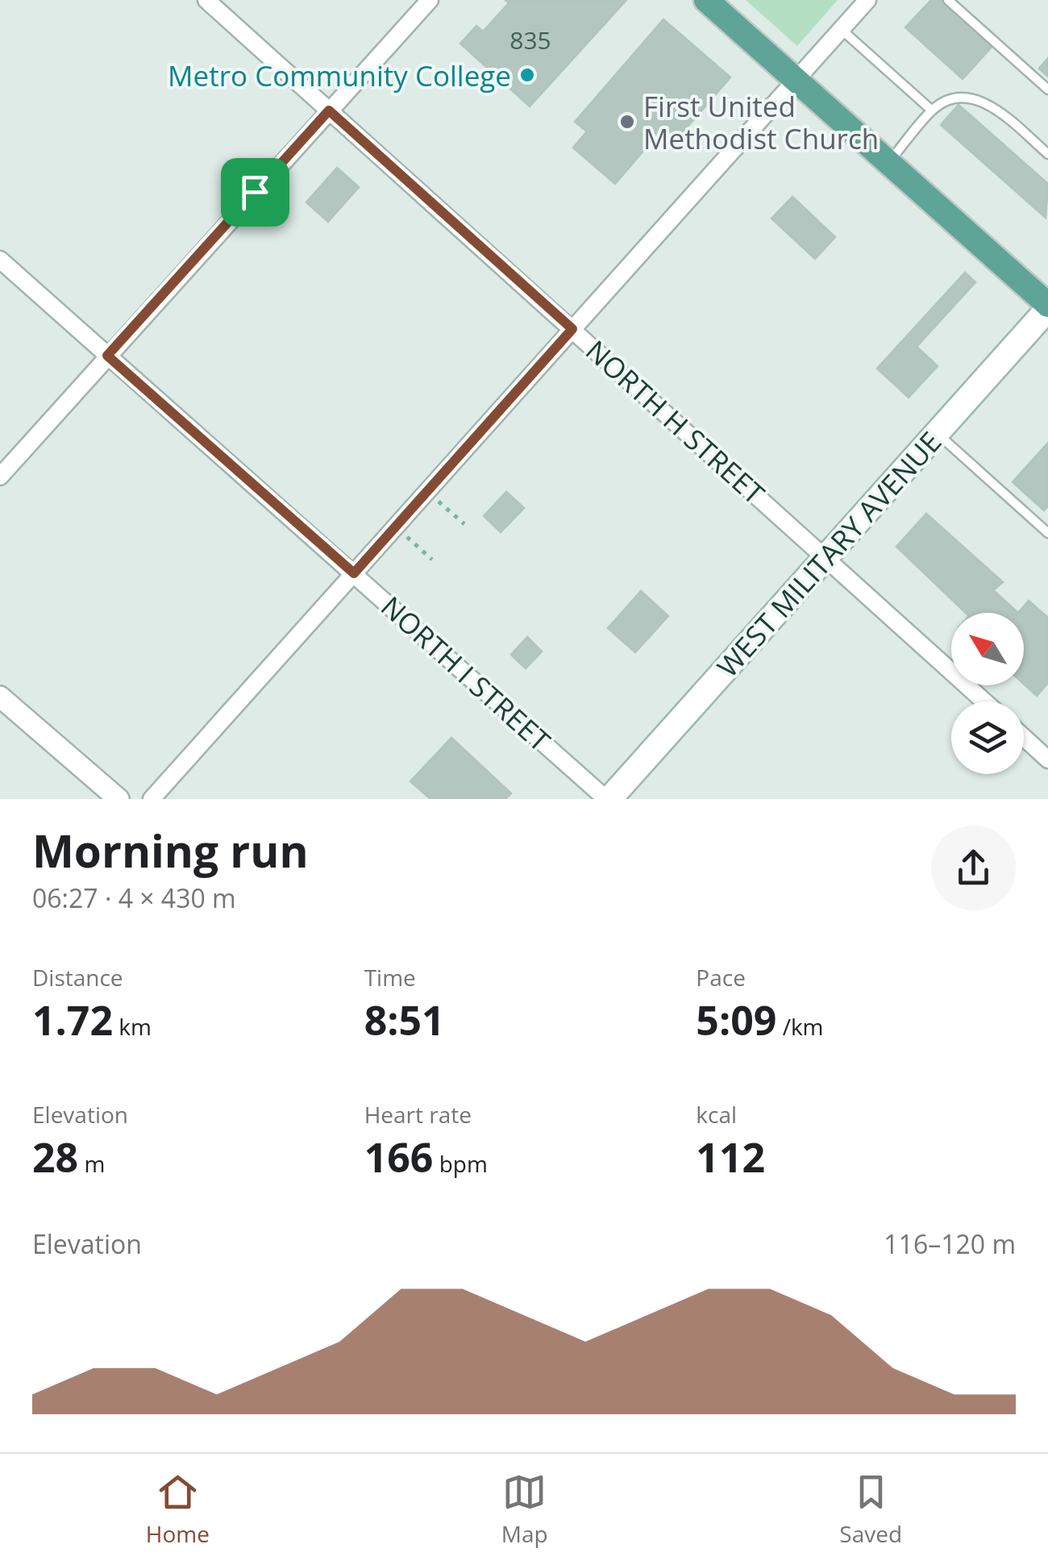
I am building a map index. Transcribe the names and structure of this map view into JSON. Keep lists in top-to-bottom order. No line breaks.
{"streets":{"main road":["WEST MILITARY AVENUE"],"street":["NORTH H STREET","NORTH I STREET"]},"crossings":[["NORTH H STREET","WEST MILITARY AVENUE"],["WEST MILITARY AVENUE","NORTH I STREET"]],"places":["Metro Community College","First United Methodist Church"],"house_numbers":["835"],"north":"top left","page":{"heading":["Morning run","06:27 · 4 × 430 m"],"stats":[["Distance","1.72 km"],["Time","8:51"],["Pace","5:09 /km"],["Elevation","28 m"],["Heart rate","166 bpm"],["kcal","112"]],"chart":["Elevation","116–120 m"],"tabs":["Home","Map","Saved"]}}
